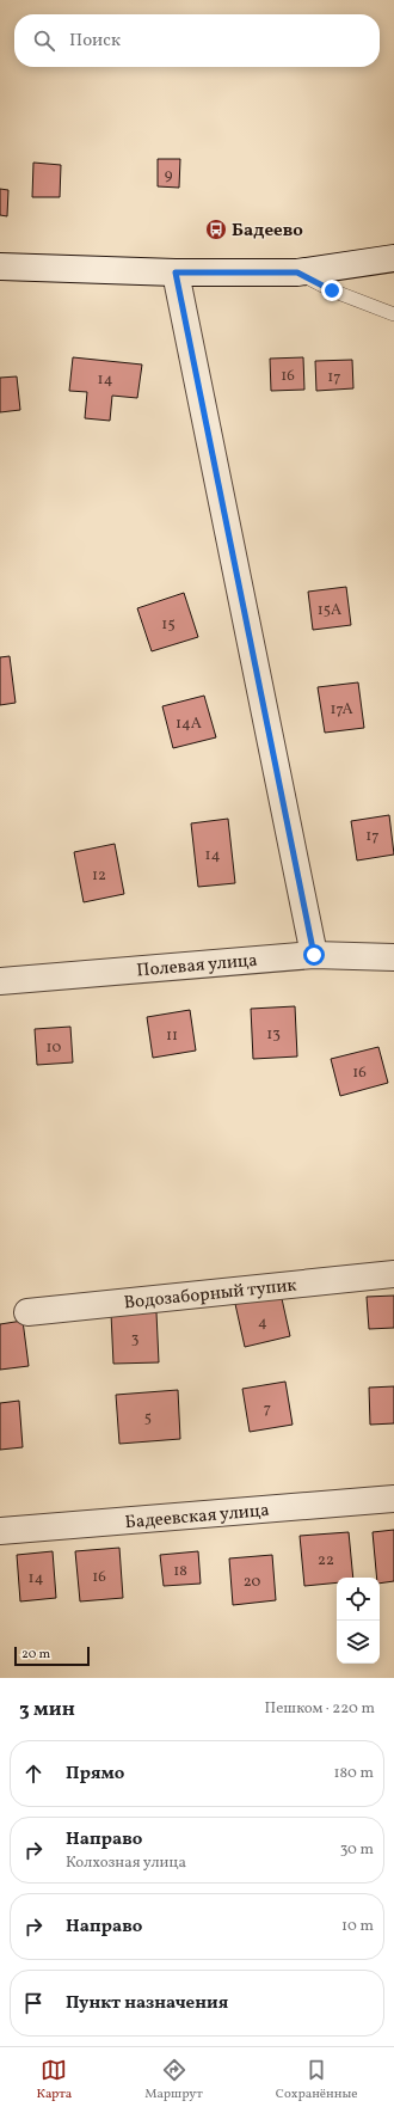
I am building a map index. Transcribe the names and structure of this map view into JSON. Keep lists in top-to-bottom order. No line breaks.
{"streets":{"street":["Полевая улица","Водозаборный тупик","Бадеевская улица"]},"places":{"bus stop":["Бадеево"]},"house_numbers":["9","16","17","14","15А","15","17А","14А","17","14","12","13","11","10","16","4","3","7","5","22","18","16","14","20"],"scale_bar":"20 m","page":{"search":"Поиск","scale":"20 m","heading":["3 мин","Пешком · 220 m"],"list":[["Прямо","180 m"],["Направо","Колхозная улица","30 m"],["Направо","10 m"],"Пункт назначения"],"nav":["Карта","Маршрут","Сохранённые"]}}
